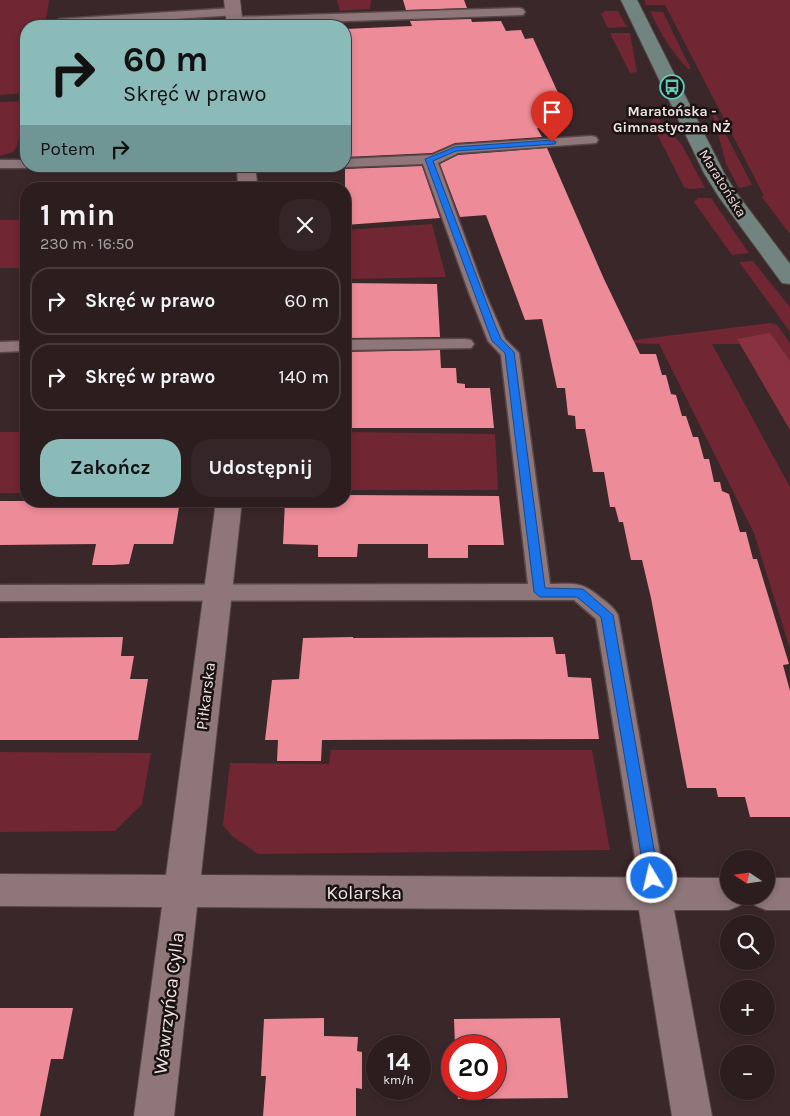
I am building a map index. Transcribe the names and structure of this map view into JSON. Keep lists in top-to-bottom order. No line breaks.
{"streets":{"main road":["Maratońska"],"street":["Piłkarska","Kolarska","Wawrzyńca Cylla"]},"crossings":[["Piłkarska","Kolarska"],["Piłkarska","Wawrzyńca Cylla"],["Kolarska","Wawrzyńca Cylla"]],"places":{"bus stop":["Maratońska - Gimnastyczna NŻ"]},"north":"left","page":{"turn":["60 m","Skręć w prawo"],"then":"Potem","heading":["1 min","230 m · 16:50"],"list":[{"name":"Skręć w prawo","value":"60 m"},{"name":"Skręć w prawo","value":"140 m"}],"buttons":["Zakończ","Udostępnij"],"map_buttons":["+","−"],"speed":"14 km/h","limit":"20"}}
